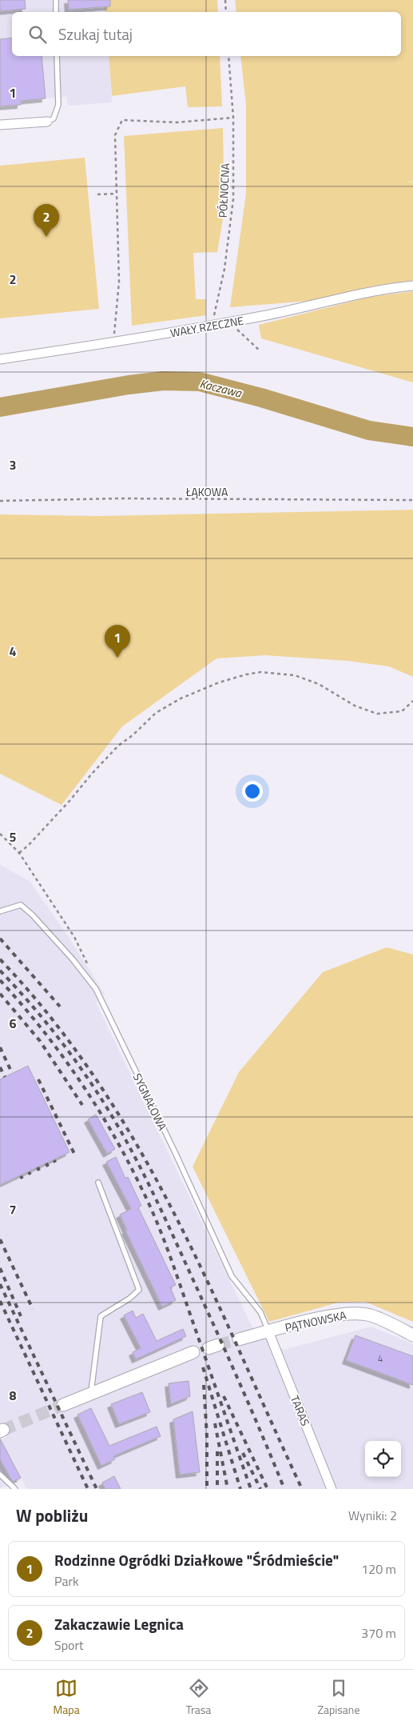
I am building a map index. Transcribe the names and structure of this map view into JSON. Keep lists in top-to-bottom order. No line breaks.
{"streets":{"street":["WAŁY RZECZNE","PĄTNOWSKA","TARAS"],"lane":["SYGNAŁOWA"],"path":["PÓŁNOCNA","ŁĄKOWA"]},"crossings":[["PÓŁNOCNA","WAŁY RZECZNE"],["SYGNAŁOWA","PĄTNOWSKA"],["SYGNAŁOWA","TARAS"],["PĄTNOWSKA","TARAS"]],"water":["Kaczawa"],"house_numbers":["4"],"page":{"search":"Szukaj tutaj","pins":["2","1"],"heading":["W pobliżu","Wyniki: 2"],"list":[{"mark":"1","name":"Rodzinne Ogródki Działkowe \"Śródmieście\"","note":"Park","value":"120 m"},{"mark":"2","name":"Zakaczawie Legnica","note":"Sport","value":"370 m"}],"nav":["Mapa","Trasa","Zapisane"]},"grid":{"rows":["1","2","3","4","5","6","7","8"]}}
